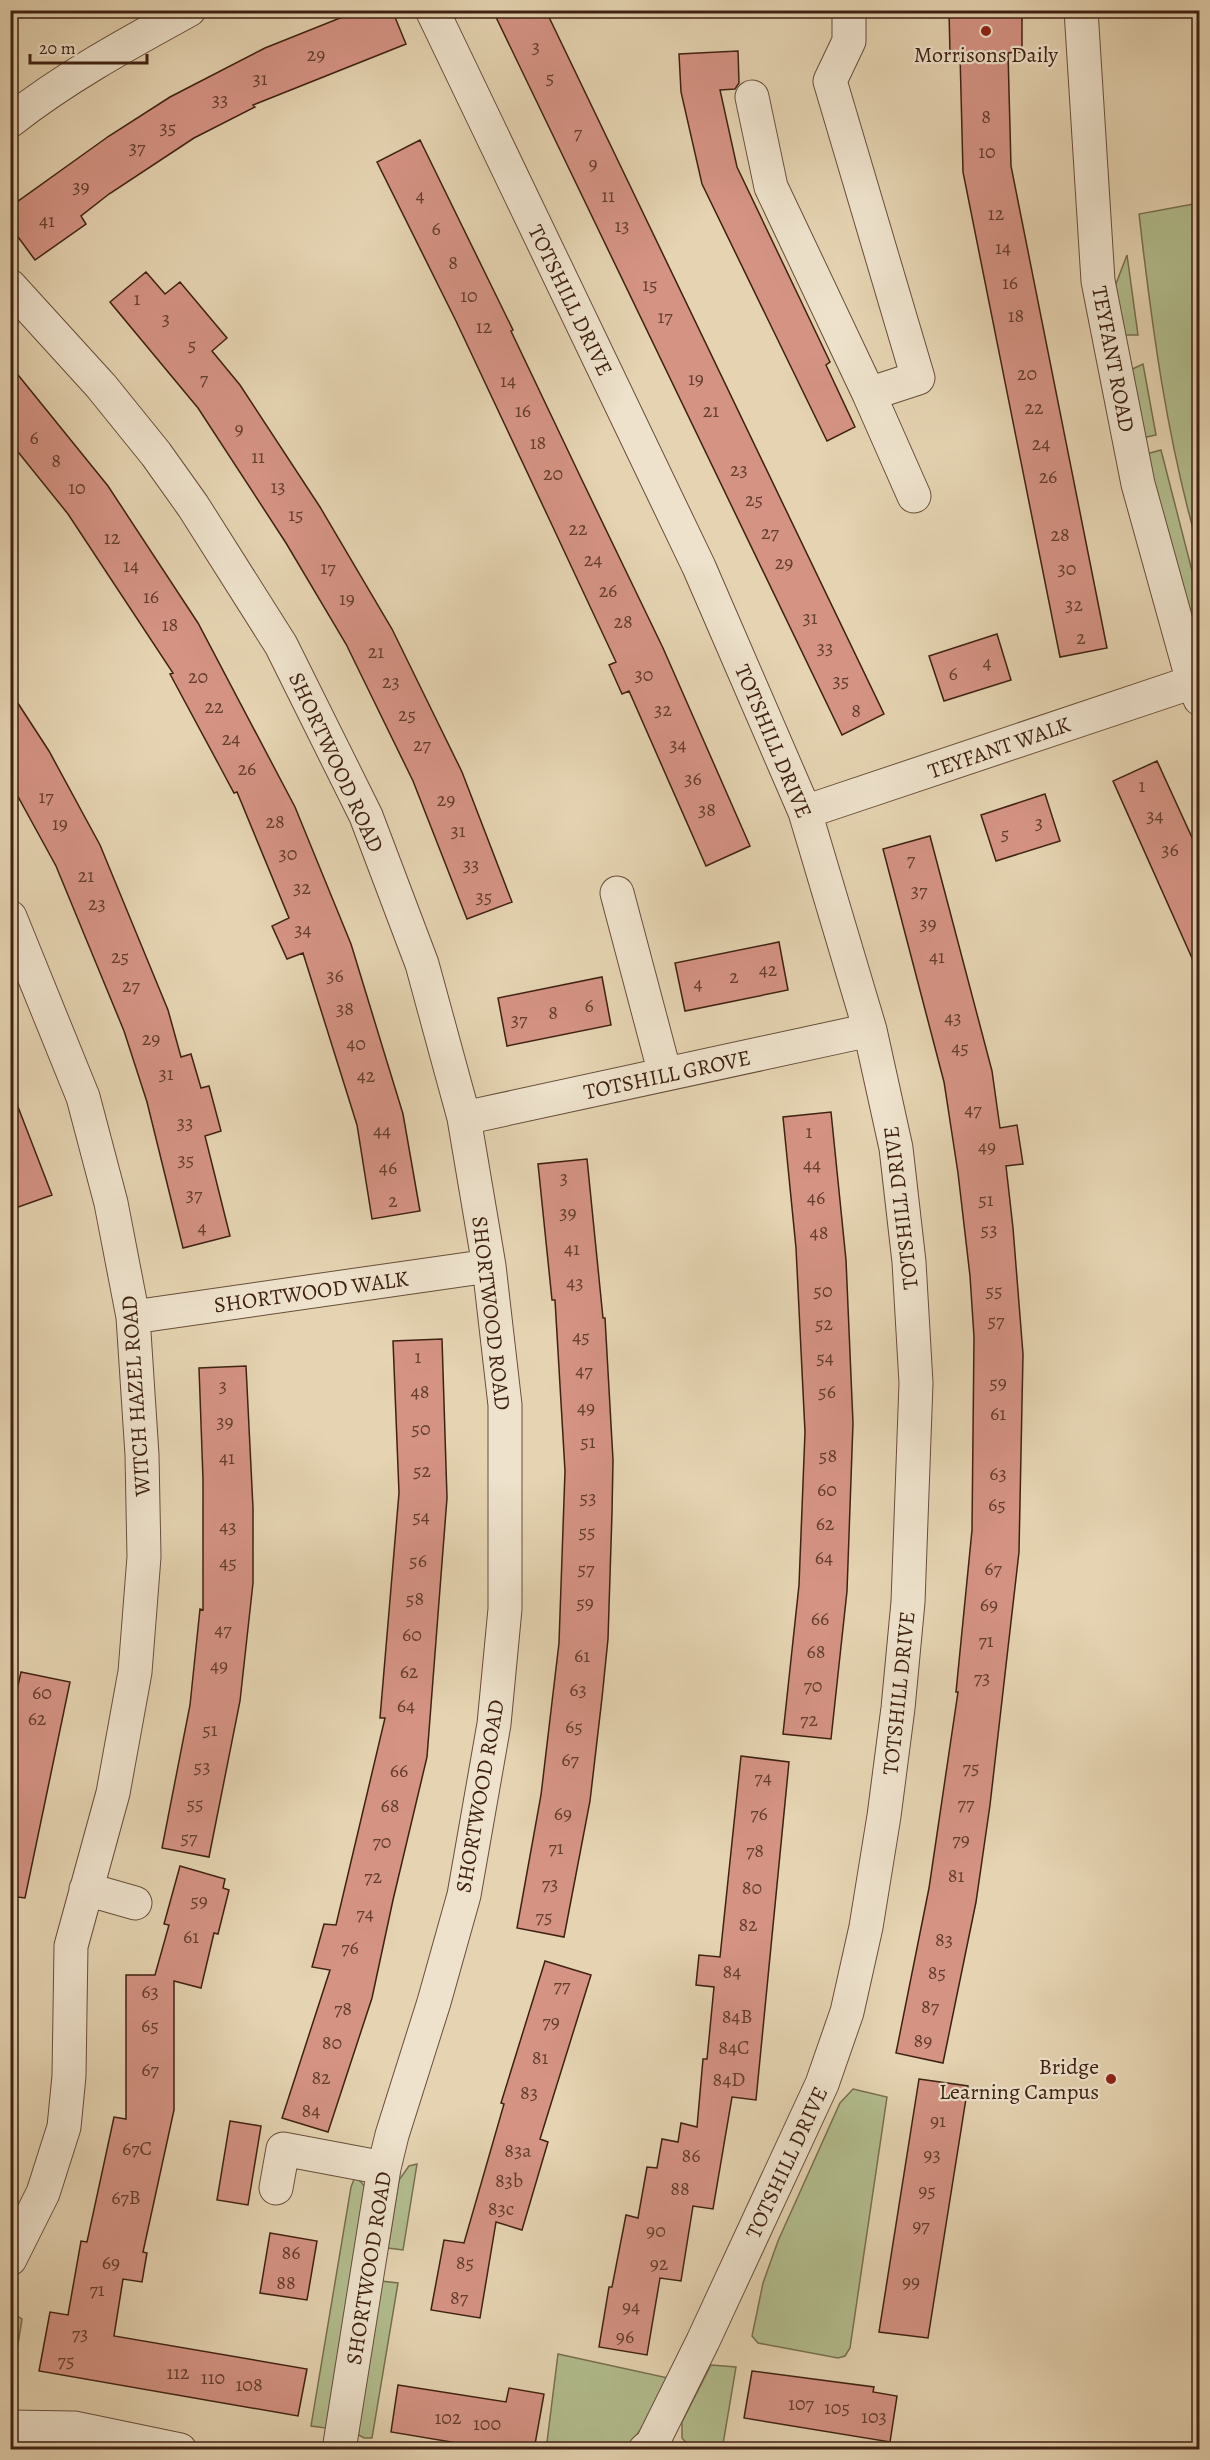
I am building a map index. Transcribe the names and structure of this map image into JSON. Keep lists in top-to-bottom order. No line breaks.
{"streets":{"street":["TOTSHILL DRIVE","TEYFANT ROAD","TEYFANT WALK","SHORTWOOD ROAD","TOTSHILL GROVE","SHORTWOOD WALK","WITCH HAZEL ROAD"]},"crossings":[["TOTSHILL DRIVE","TEYFANT WALK"],["TOTSHILL DRIVE","TOTSHILL GROVE"],["TEYFANT ROAD","TEYFANT WALK"],["SHORTWOOD ROAD","TOTSHILL GROVE"],["SHORTWOOD ROAD","SHORTWOOD WALK"],["SHORTWOOD WALK","WITCH HAZEL ROAD"]],"places":["Morrisons Daily","Bridge Learning Campus"],"house_numbers":["3","29","5","31","33","8","35","7","37","10","9","39","4","11","12","41","13","6","14","8","16","15","10","1","18","17","3","12","5","20","7","19","14","22","16","21","9","6","18","24","11","8","23","20","26","13","10","25","15","22","27","28","12","24","29","14","17","30","26","16","19","32","31","28","18","2","33","21","4","6","30","20","35","23","22","32","8","25","24","27","34","26","36","1","17","29","38","34","28","3","19","31","5","36","30","7","33","21","32","37","35","23","39","34","25","41","42","36","2","4","27","6","38","8","43","37","29","40","45","31","42","47","33","44","1","49","35","44","46","3","37","46","51","2","39","4","53","48","41","43","50","55","57","52","45","1","54","47","59","3","48","56","49","61","39","50","51","58","41","52","63","60","53","65","54","62","43","55","64","56","45","57","67","58","59","69","66","47","60","71","68","61","49","62","73","70","63","60","64","62","72","65","51","67","53","75","66","74","55","77","68","69","76","57","79","70","71","78","81","72","73","80","59","74","75","82","61","83","76","84","85","77","63","87","78","84B","79","65","89","80","84C","81","67","82","84D","83","84","91","67C","83a","93","86","83b","88","95","67B","83c","97","90","86","69","85","92","99","88","71","87","94","73","96","75","112","110","108","107","105","103","102","100"],"scale_bar":"20 m"}
